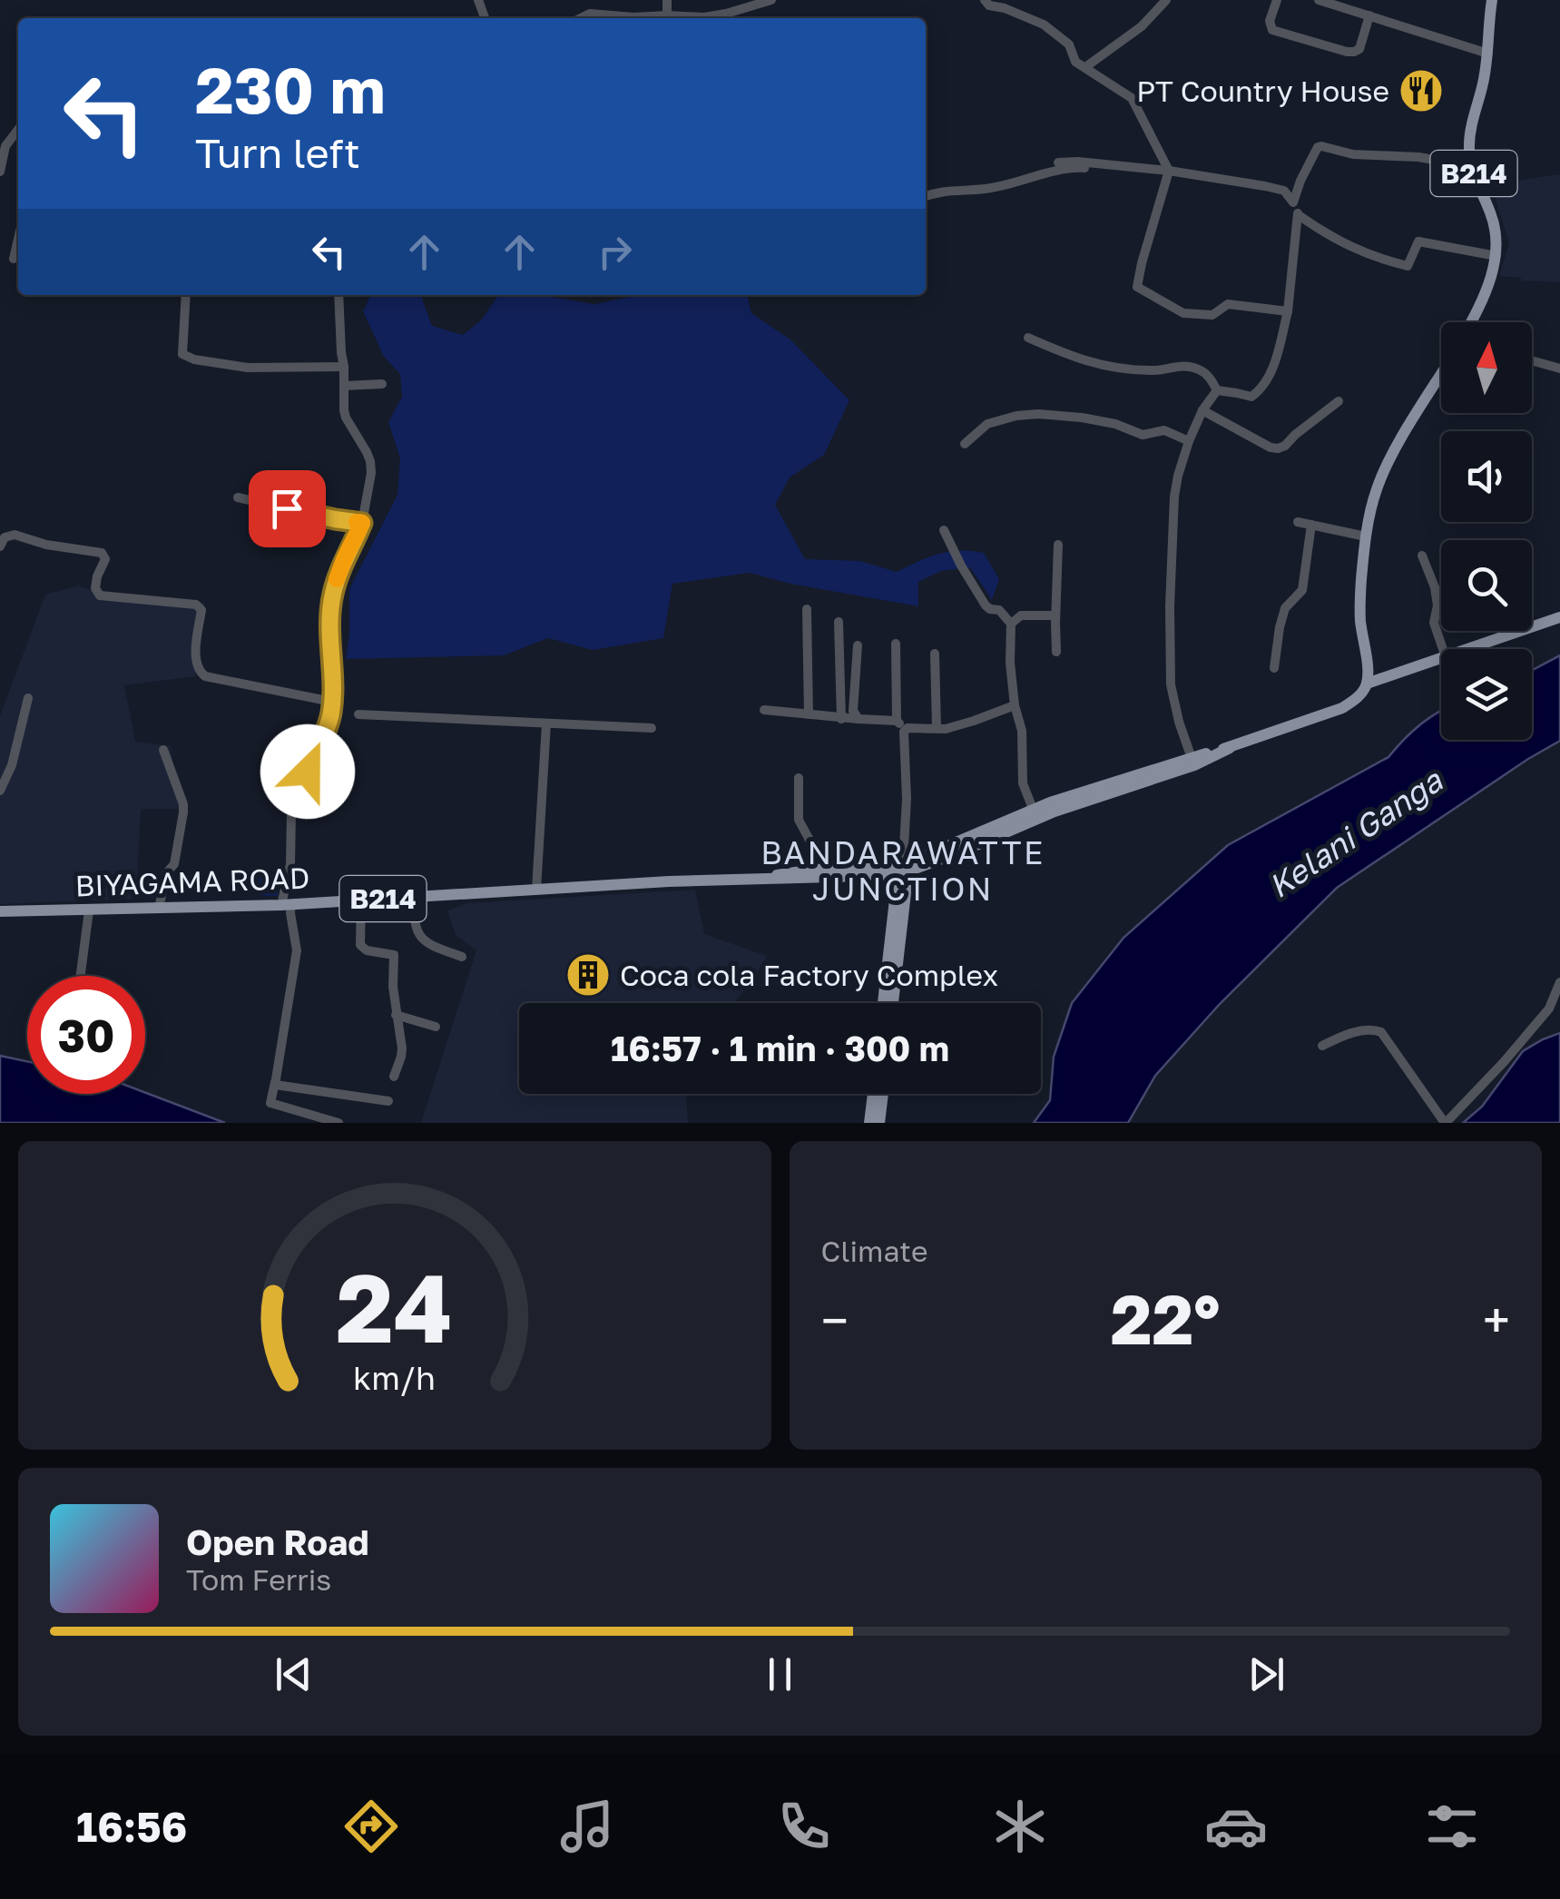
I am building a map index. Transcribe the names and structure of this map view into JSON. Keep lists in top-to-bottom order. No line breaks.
{"streets":{"main road":["B214","BIYAGAMA ROAD"]},"crossings":[["B214","BIYAGAMA ROAD"]],"districts":["BANDARAWATTE JUNCTION"],"water":["Kelani Ganga"],"places":{"restaurant":["PT Country House"],"building":["Coca cola Factory Complex"]},"north":"top","page":{"turn":["230 m","Turn left"],"limit":"30","trip":"16:57 · 1 min · 300 m","tile":"Climate","heat":["−","22°","+"],"song":["Open Road","Tom Ferris"],"tabs":"16:56","gauge":["24","km/h"]}}
